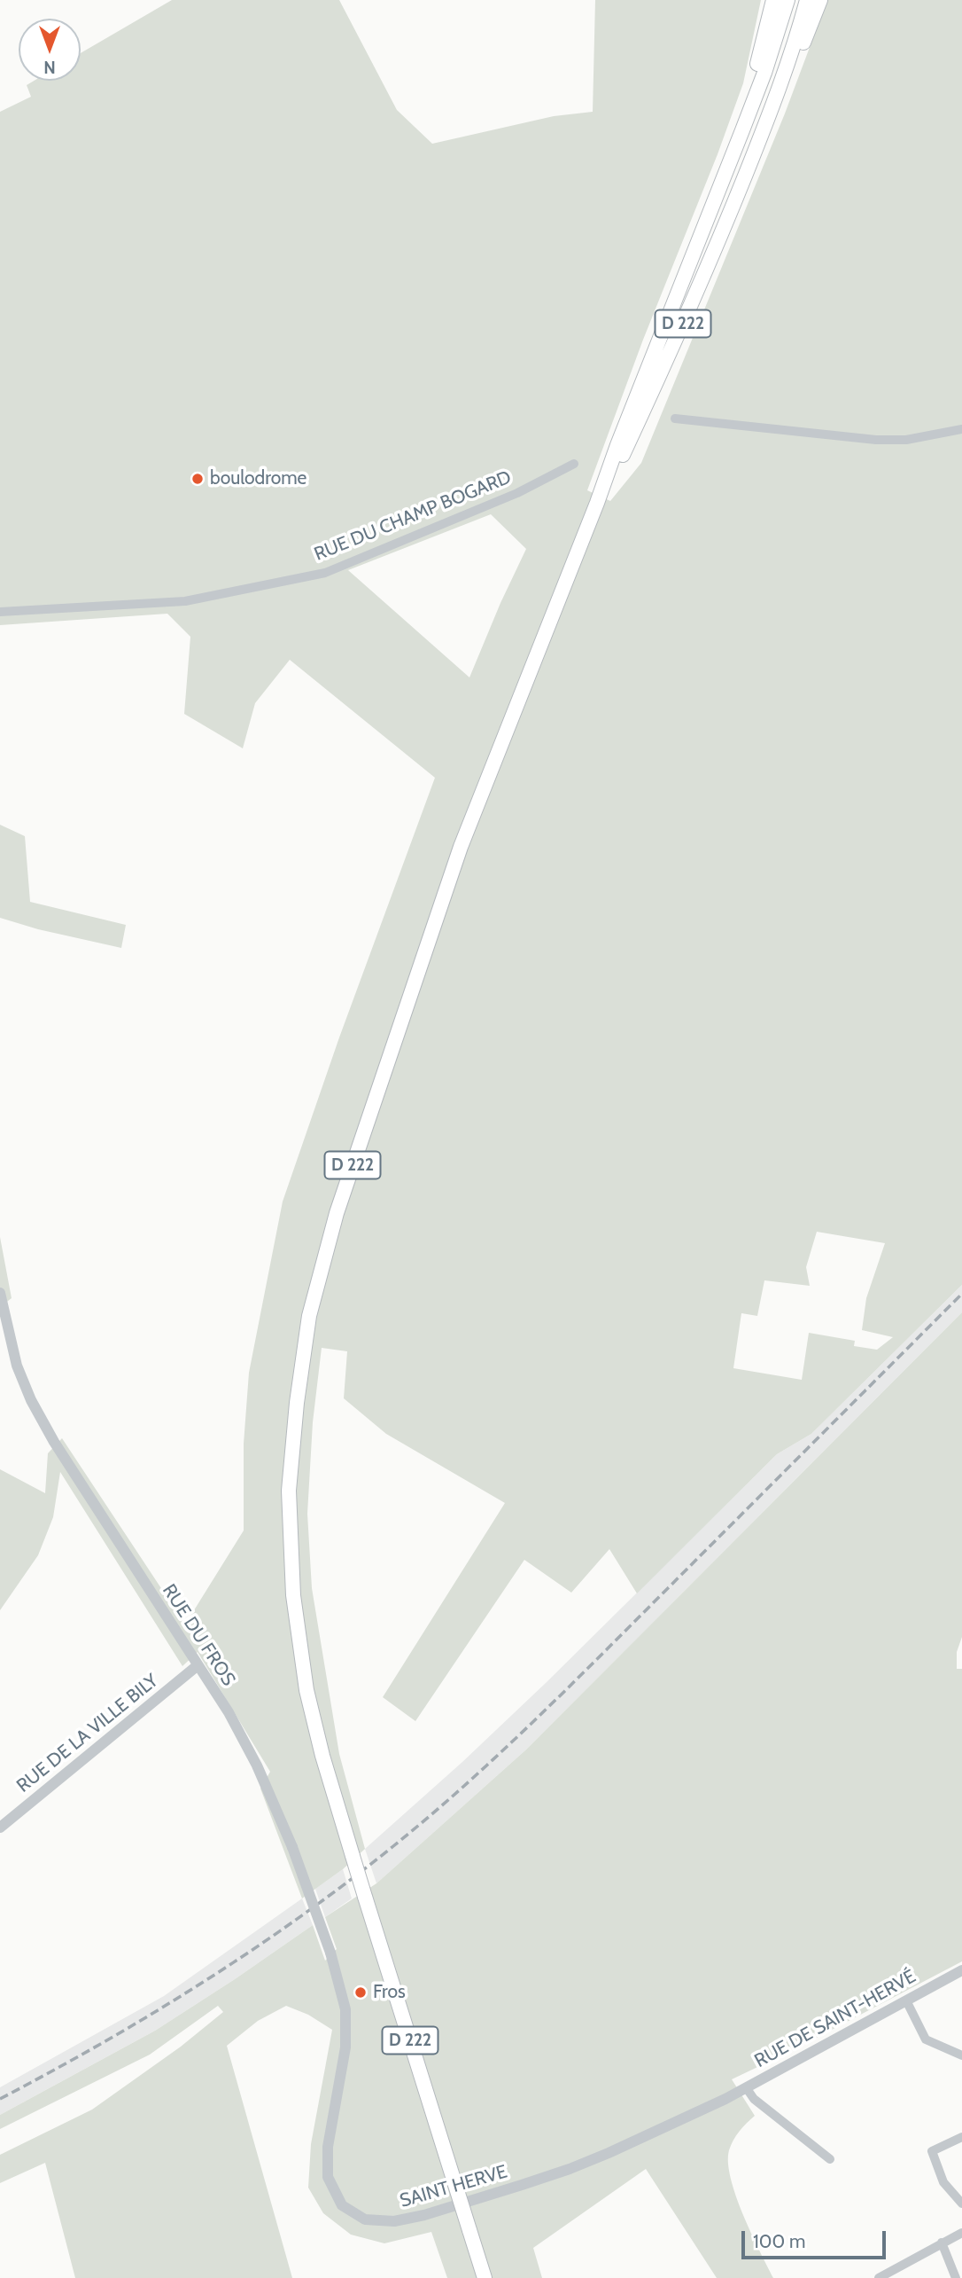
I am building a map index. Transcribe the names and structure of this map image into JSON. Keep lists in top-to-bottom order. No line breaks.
{"streets":{"highway":["D 222"],"street":["RUE DU CHAMP BOGARD","RUE DU FROS","RUE DE LA VILLE BILY","RUE DE SAINT-HERVÉ","SAINT HERVE"]},"crossings":[["RUE DU FROS","RUE DE LA VILLE BILY"],["RUE DU FROS","SAINT HERVE"],["RUE DE SAINT-HERVÉ","SAINT HERVE"]],"places":["boulodrome","Fros"],"scale_bar":"100 m","north":"bottom"}
